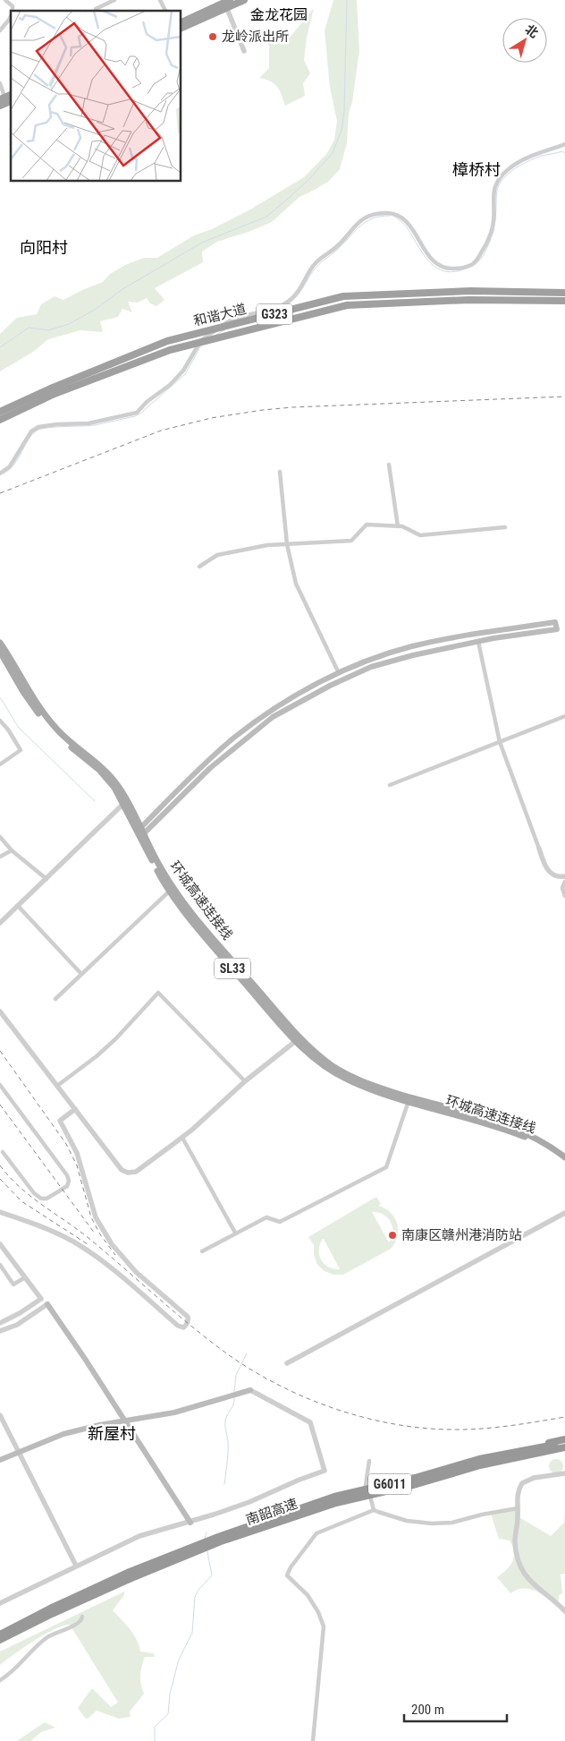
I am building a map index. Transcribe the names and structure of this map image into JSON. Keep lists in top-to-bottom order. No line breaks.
{"streets":{"highway":["G323","和谐大道","G6011","南韶高速"],"main road":["环城高速连接线","SL33"]},"districts":["金龙花园","樟桥村","向阳村","新屋村"],"places":["龙岭派出所","南康区赣州港消防站"],"scale_bar":"200 m","north":"top right"}
